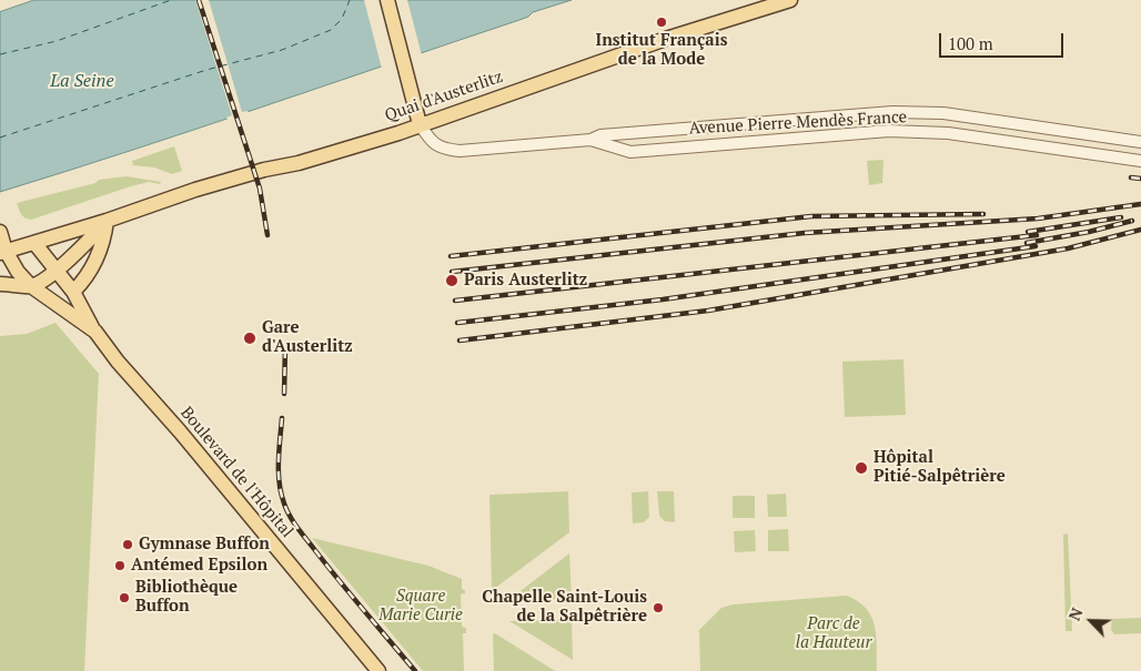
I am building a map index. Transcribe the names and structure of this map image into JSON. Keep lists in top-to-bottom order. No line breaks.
{"streets":{"main road":["Quai d'Austerlitz","Boulevard de l'Hôpital"],"street":["Avenue Pierre Mendès France"]},"crossings":[["Quai d'Austerlitz","Avenue Pierre Mendès France"],["Quai d'Austerlitz","Boulevard de l'Hôpital"]],"water":["La Seine"],"parks":["Square Marie Curie","Parc de la Hauteur"],"places":["Institut Français de la Mode","Paris Austerlitz","Gare d'Austerlitz","Hôpital Pitié-Salpêtrière","Gymnase Buffon","Antémed Epsilon","Bibliothèque Buffon","Chapelle Saint-Louis de la Salpêtrière"],"scale_bar":"100 m","north":"top left"}
